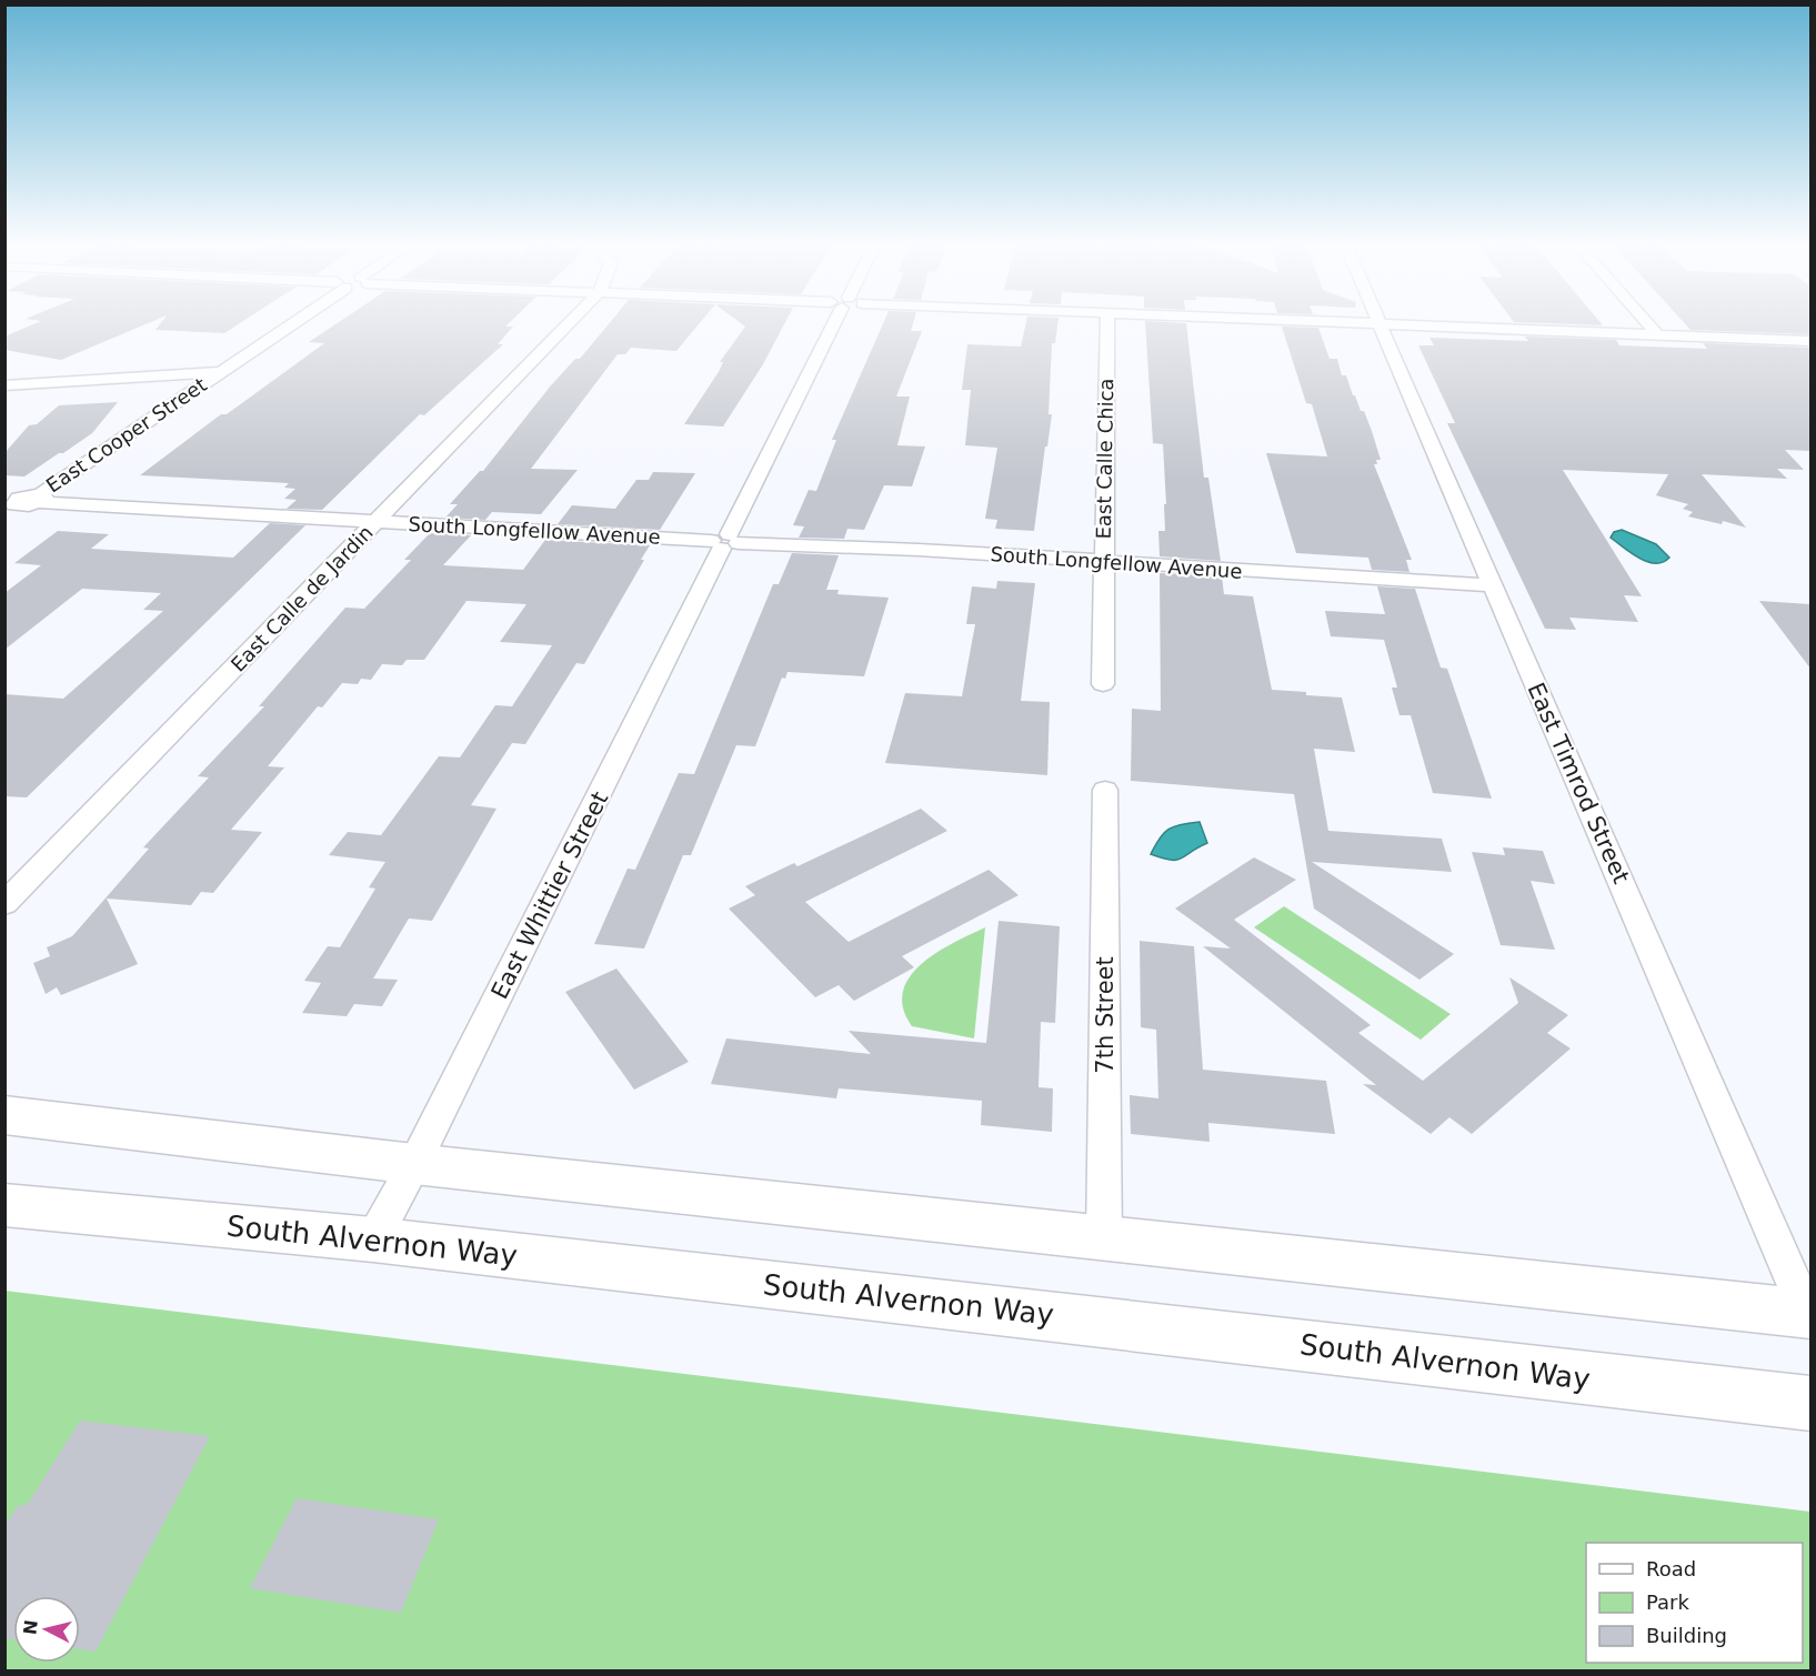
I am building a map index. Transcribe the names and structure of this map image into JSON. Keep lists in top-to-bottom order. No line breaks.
{"streets":{"main road":["South Alvernon Way"],"street":["East Cooper Street","East Calle Chica","South Longfellow Avenue","East Calle de Jardin","East Timrod Street","East Whittier Street","7th Street"]},"crossings":[["East Cooper Street","South Longfellow Avenue"],["East Calle Chica","South Longfellow Avenue"],["South Longfellow Avenue","East Calle de Jardin"],["South Longfellow Avenue","East Timrod Street"],["South Longfellow Avenue","East Whittier Street"],["East Whittier Street","South Alvernon Way"]],"legend":["Road","Park","Building"],"north":"left"}
